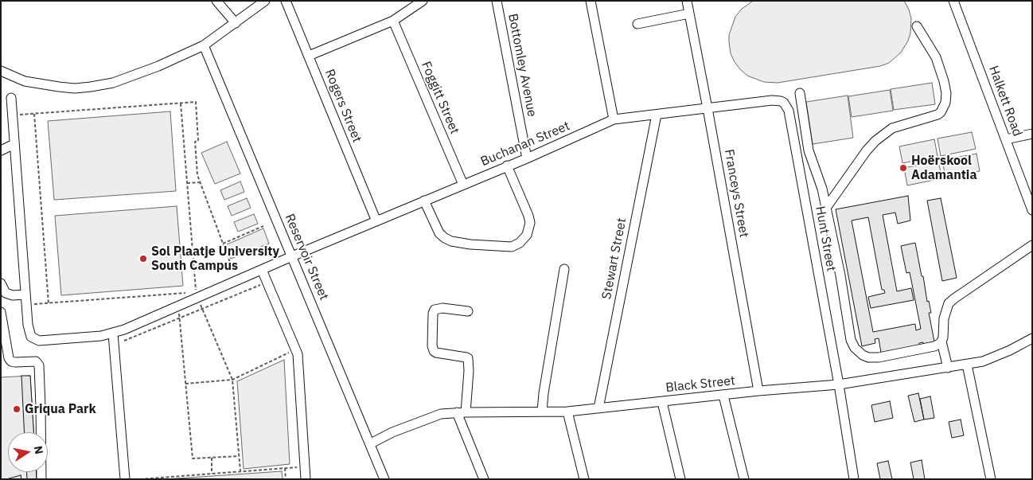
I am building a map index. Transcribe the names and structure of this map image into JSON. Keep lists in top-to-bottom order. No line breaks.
{"streets":{"street":["Bottomley Avenue","Foggitt Street","Halkett Road","Rogers Street","Buchanan Street","Franceys Street","Hunt Street","Reservoir Street","Stewart Street","Black Street"]},"crossings":[["Bottomley Avenue","Buchanan Street"],["Foggitt Street","Buchanan Street"],["Rogers Street","Buchanan Street"],["Buchanan Street","Franceys Street"],["Buchanan Street","Hunt Street"],["Buchanan Street","Reservoir Street"],["Buchanan Street","Stewart Street"],["Franceys Street","Black Street"],["Hunt Street","Black Street"],["Reservoir Street","Black Street"],["Stewart Street","Black Street"]],"places":["Hoërskool Adamantia","Sol Plaatje University South Campus","Griqua Park"],"north":"right"}
